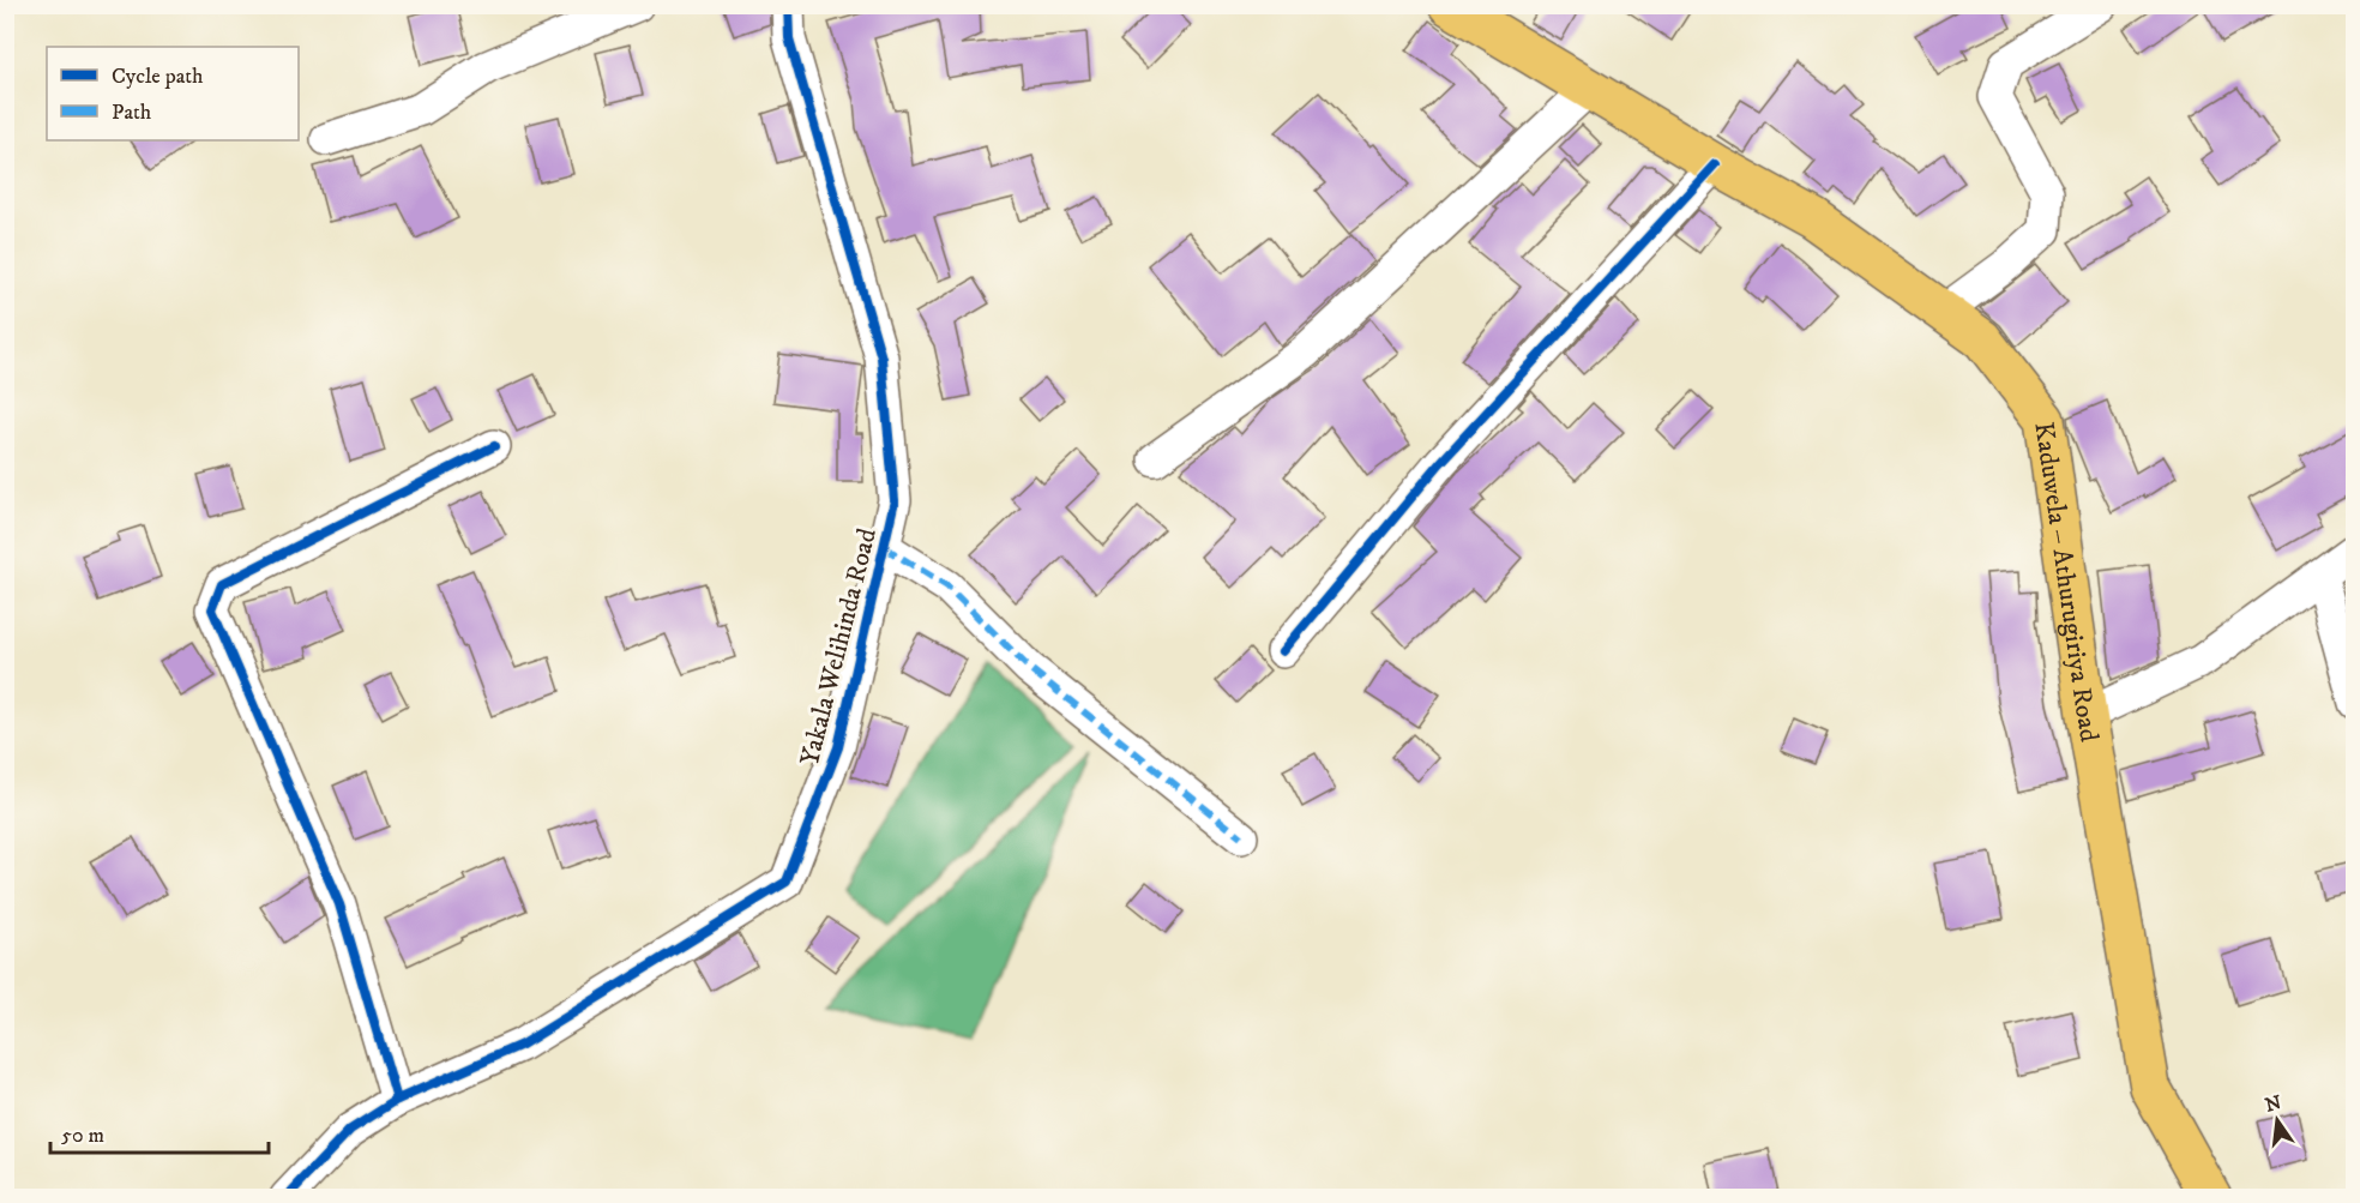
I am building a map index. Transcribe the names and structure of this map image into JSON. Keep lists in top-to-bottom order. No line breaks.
{"streets":{"main road":["Kaduwela – Athurugiriya Road"],"street":["Yakala Welihinda Road"]},"legend":["Cycle path","Path"],"scale_bar":"50 m","north":"top"}
